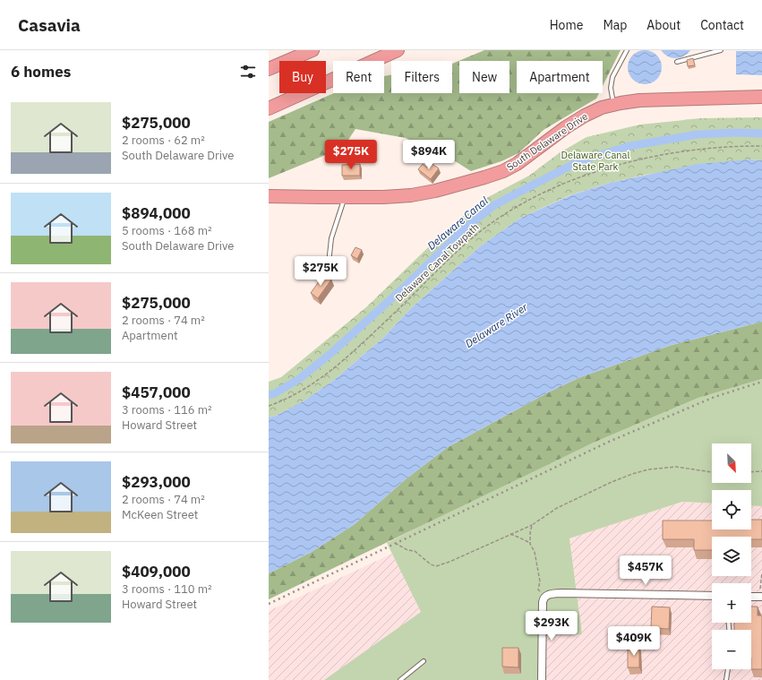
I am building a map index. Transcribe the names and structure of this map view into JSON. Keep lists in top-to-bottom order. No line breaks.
{"streets":{"highway":["South Delaware Drive"],"path":["Delaware Canal Towpath"]},"water":["Delaware Canal","Delaware River"],"parks":["Delaware Canal State Park"],"north":"bottom right","page":{"header":"Casavia","nav":["Home","Map","About","Contact"],"heading":"6 homes","chip":["Buy","Rent","Filters","New","Apartment"],"list":[{"name":"$275,000","note":"2 rooms · 62 m² · South Delaware Drive"},{"name":"$894,000","note":"5 rooms · 168 m² · South Delaware Drive"},{"name":"$275,000","note":"2 rooms · 74 m² · Apartment"},{"name":"$457,000","note":"3 rooms · 116 m² · Howard Street"},{"name":"$293,000","note":"2 rooms · 74 m² · McKeen Street"},{"name":"$409,000","note":"3 rooms · 110 m² · Howard Street"}],"price":["$275K","$894K","$275K","$457K","$293K","$409K"],"map_buttons":["+","−"]}}
